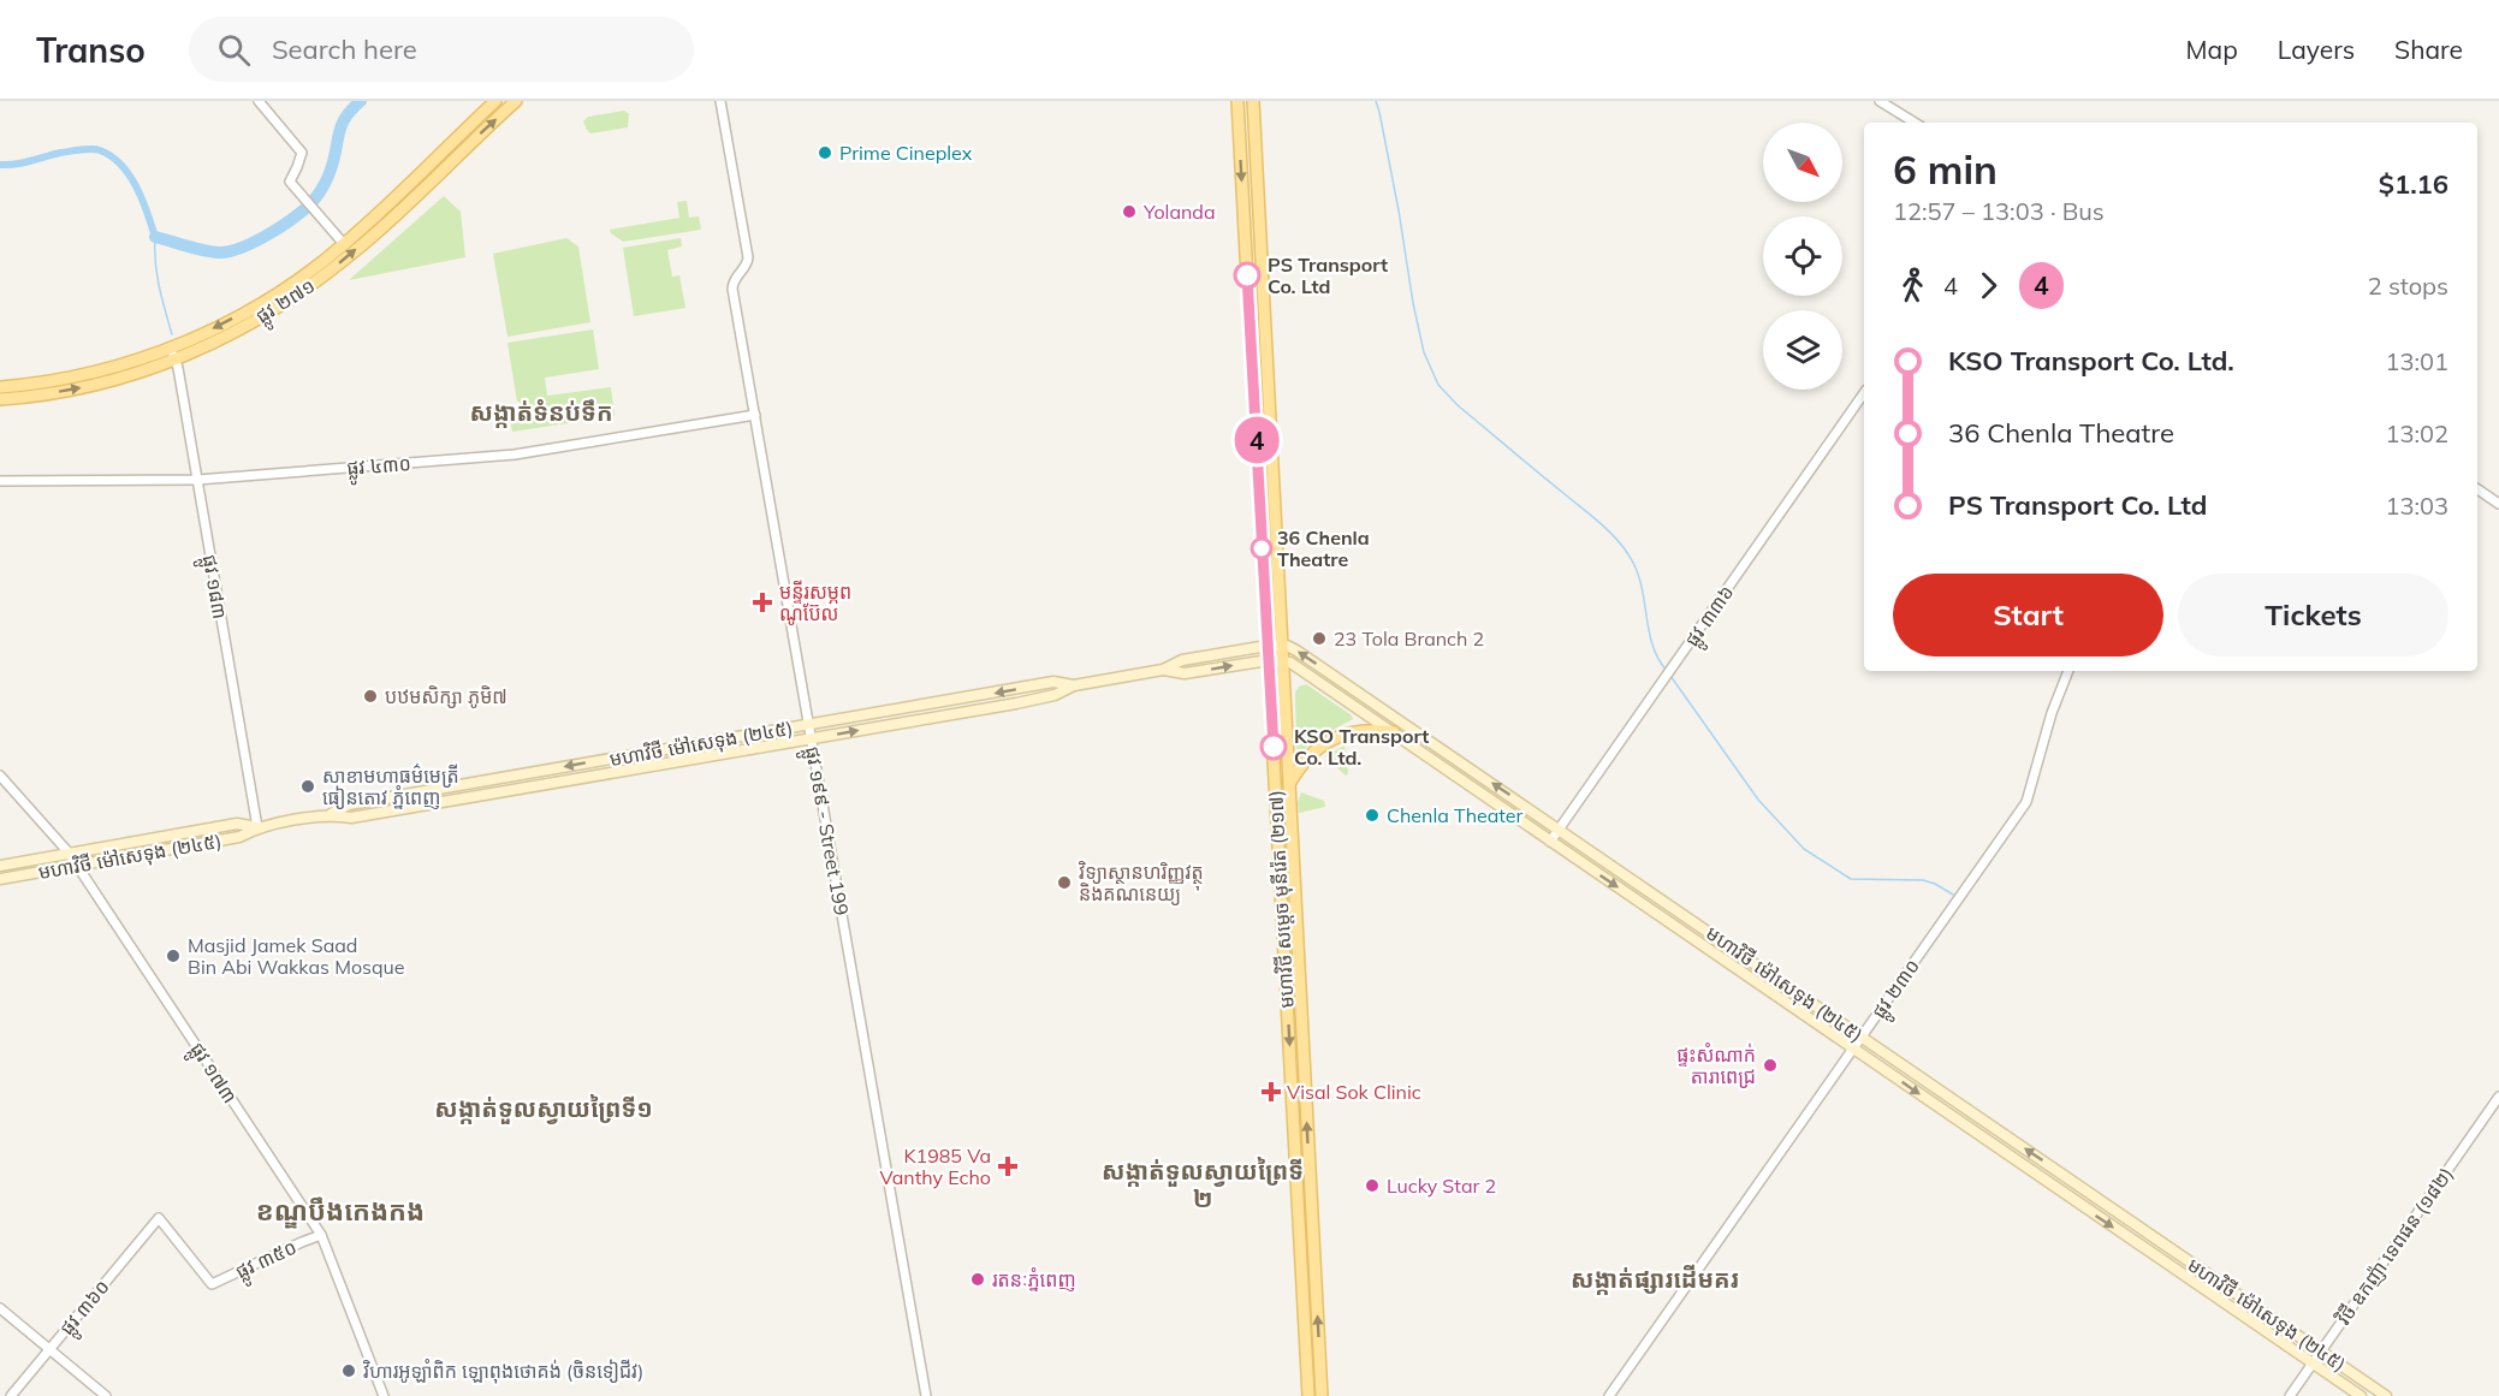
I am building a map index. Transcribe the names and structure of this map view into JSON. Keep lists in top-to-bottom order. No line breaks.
{"streets":{"main road":["ផ្លូវ ២៧១","មហាវិថី ម៉ៅសេទុង (២៤៥)","មហាវិថី សម្តេច មុនីរ៉េត (២១៧)"],"street":["ផ្លូវ ៤៣០","ផ្លូវ ១៨៣","ផ្លូវ ៣៣៦","ផ្លូវ ១៩៩ - Street 199","ផ្លូវ ២៣០","ផ្លូវ ១៧៣","វិថី ឧកញ៉ា ទេពផន (១៨២)","ផ្លូវ ៣៥០","ផ្លូវ ៣៦០"]},"crossings":[["ផ្លូវ ២៧១","ផ្លូវ ១៨៣"],["ផ្លូវ ៤៣០","ផ្លូវ ១៨៣"],["ផ្លូវ ៤៣០","ផ្លូវ ១៩៩ - Street 199"],["ផ្លូវ ១៨៣","មហាវិថី ម៉ៅសេទុង (២៤៥)"],["ផ្លូវ ៣៣៦","មហាវិថី ម៉ៅសេទុង (២៤៥)"],["មហាវិថី ម៉ៅសេទុង (២៤៥)","ផ្លូវ ១៩៩ - Street 199"],["មហាវិថី ម៉ៅសេទុង (២៤៥)","មហាវិថី សម្តេច មុនីរ៉េត (២១៧)"],["មហាវិថី ម៉ៅសេទុង (២៤៥)","ផ្លូវ ២៣០"],["មហាវិថី ម៉ៅសេទុង (២៤៥)","ផ្លូវ ១៧៣"],["មហាវិថី ម៉ៅសេទុង (២៤៥)","វិថី ឧកញ៉ា ទេពផន (១៨២)"],["ផ្លូវ ១៧៣","ផ្លូវ ៣៥០"],["ផ្លូវ ៣៥០","ផ្លូវ ៣៦០"]],"districts":["សង្កាត់ទំនប់ទឹក","សង្កាត់ទួលស្វាយព្រៃទី១","សង្កាត់ទួលស្វាយព្រៃទី ២","ខណ្ឌបឹងកេងកង","សង្កាត់ផ្សារដើមគរ"],"places":{"other":["Prime Cineplex","Yolanda","PS Transport Co. Ltd","36 Chenla Theatre","23 Tola Branch 2","បឋមសិក្សា ភូមិ៧","KSO Transport Co. Ltd.","សាខាមហាធម៌មេត្រី ធៀនតោវ ភ្នំពេញ","Chenla Theater","វិទ្យាស្ថានហរិញ្ញវត្ថុ និងគណនេយ្យ","Masjid Jamek Saad Bin Abi Wakkas Mosque","ផ្ទះសំណាក់ តារាពេជ្រ","Lucky Star 2","រតនៈភ្នំពេញ","វិហារអូឡាំពិក ឡោពុងថោគង់ (ចិនទៀជីវ)"],"health":["មន្ទីរសម្ភព ណូប៊ែល","Visal Sok Clinic","K1985 Va Vanthy Echo"]},"lines":["bus line 4"],"north":"bottom right","page":{"header":"Transo","search":"Search here","nav":["Map","Layers","Share"],"on_map":"4","heading":["6 min","12:57 – 13:03 · Bus","$1.16"],"legs":["4","4","2 stops"],"list":[{"name":"KSO Transport Co. Ltd.","value":"13:01"},{"name":"36 Chenla Theatre","value":"13:02"},{"name":"PS Transport Co. Ltd","value":"13:03"}],"buttons":["Start","Tickets"]}}
